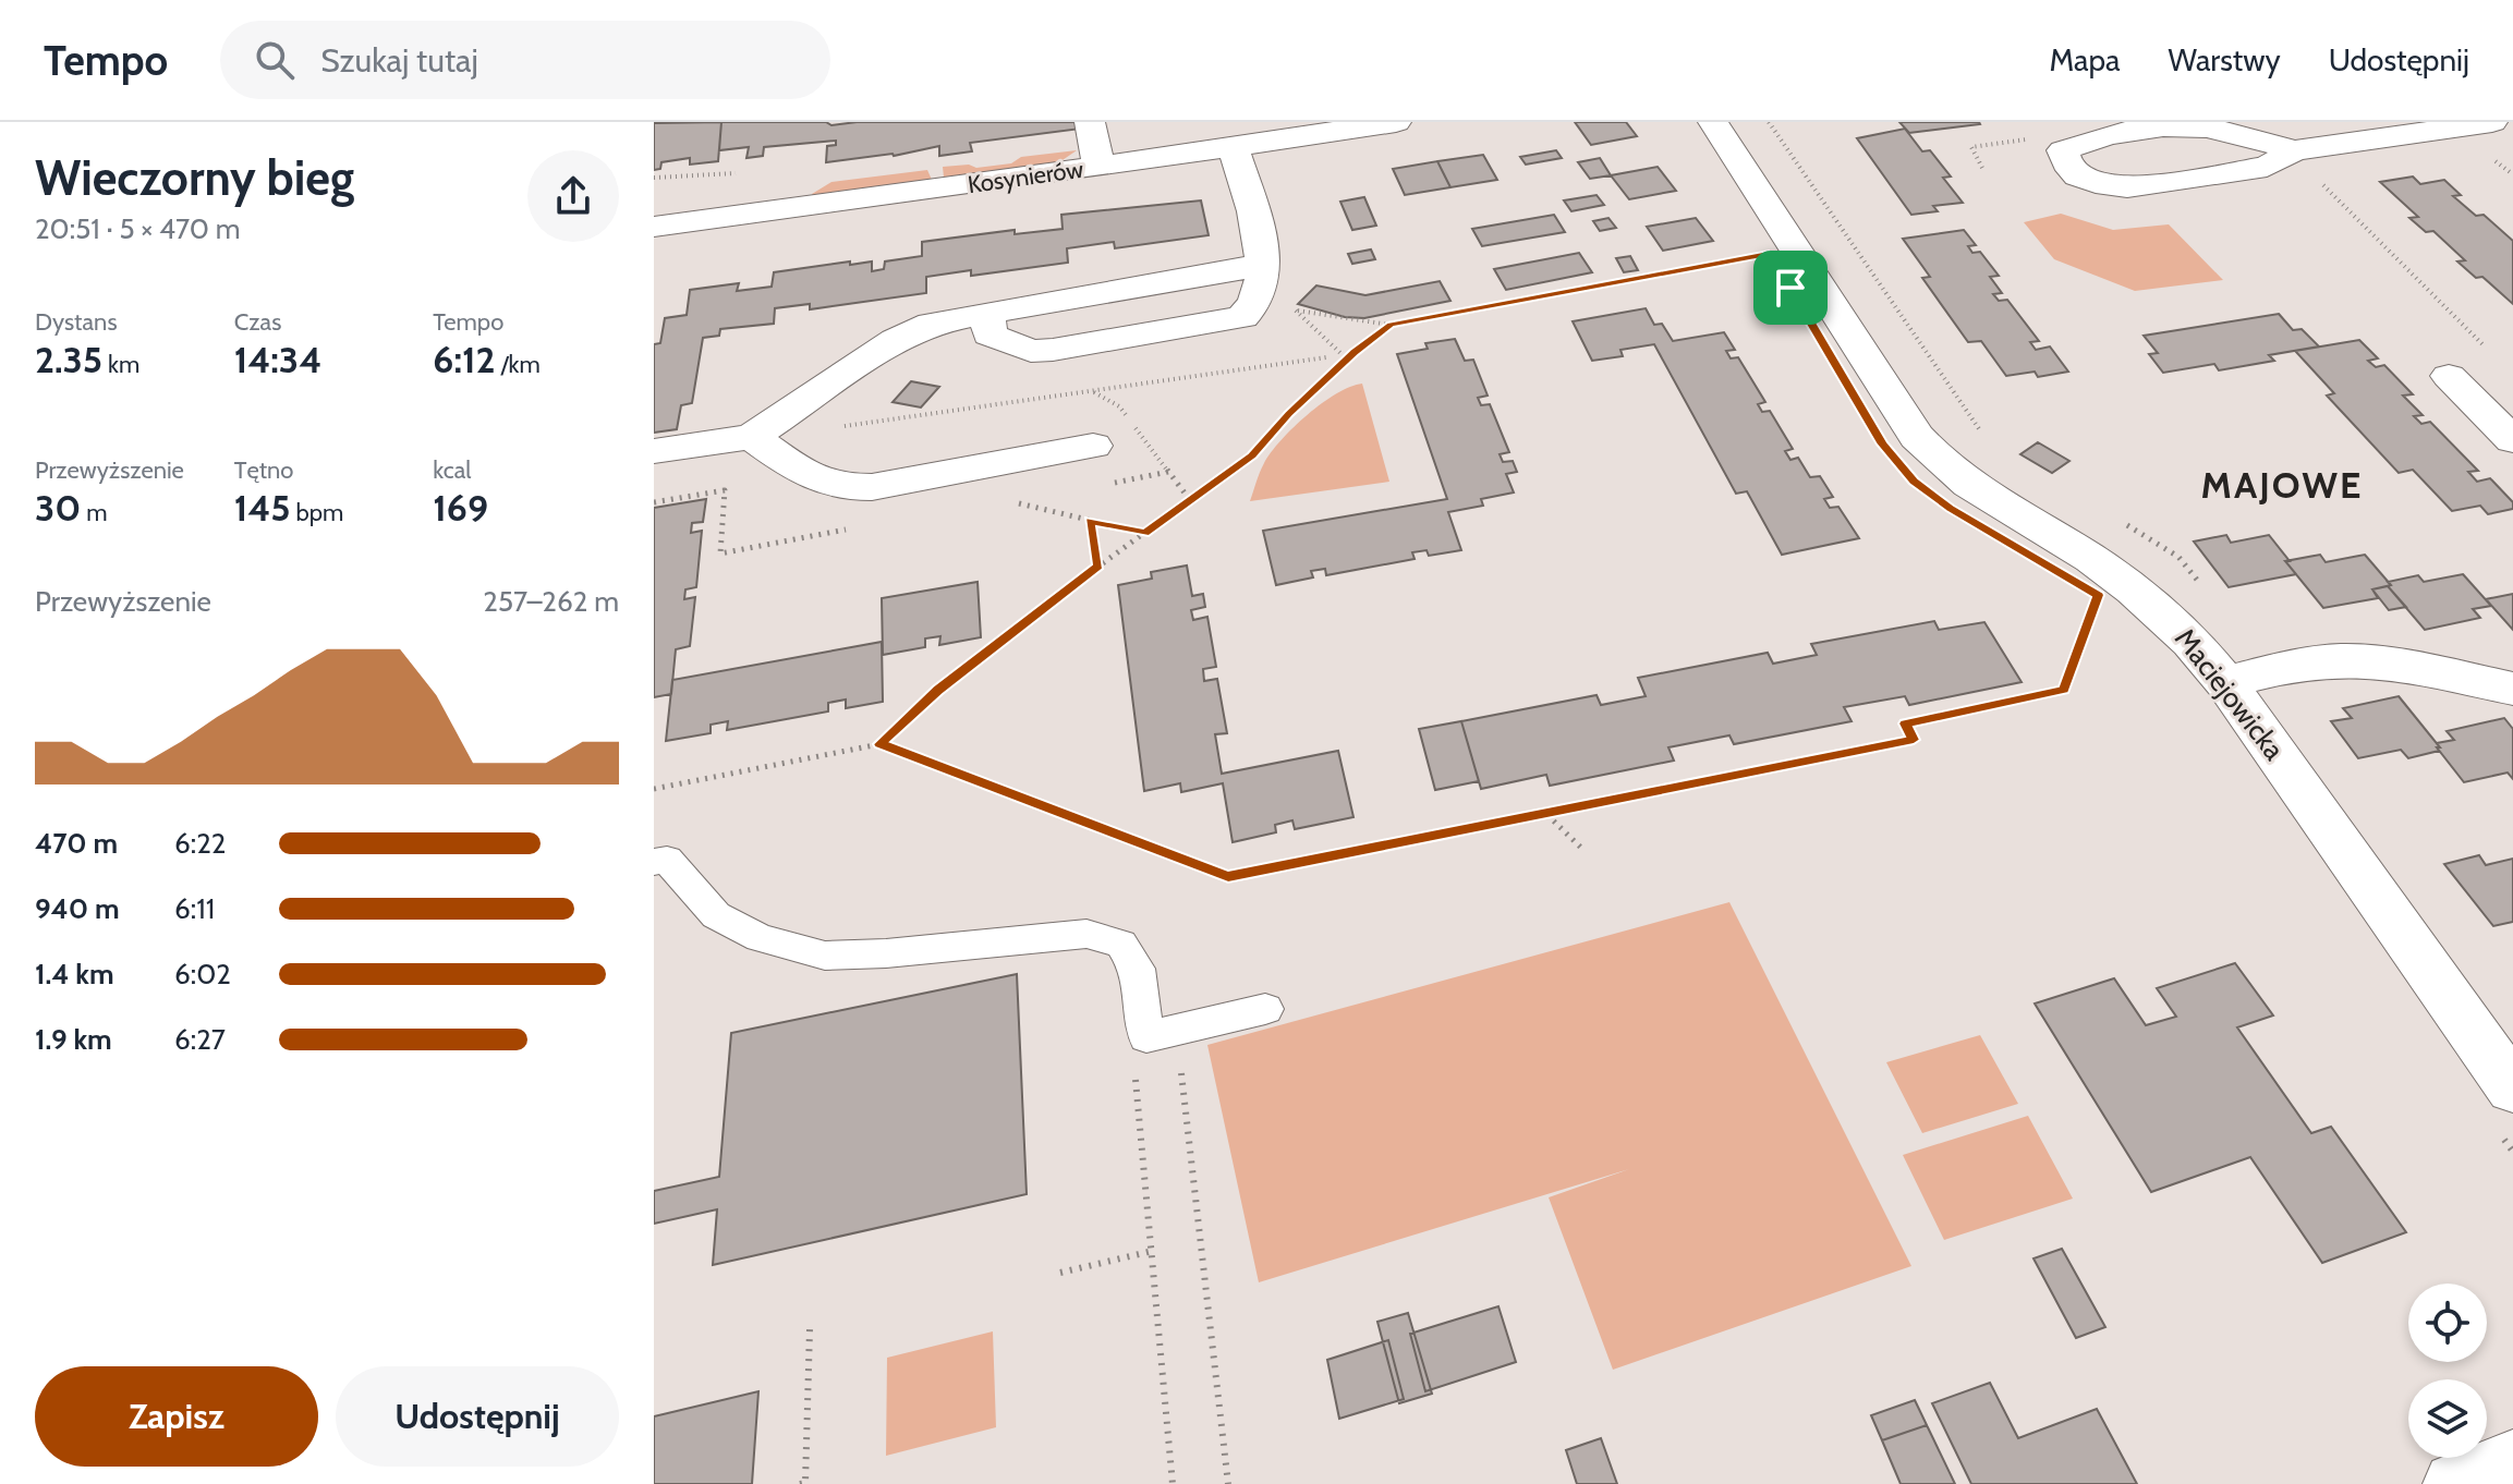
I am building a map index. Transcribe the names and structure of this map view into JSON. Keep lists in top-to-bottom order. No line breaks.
{"streets":{"street":["Kosynierów","Maciejowicka"]},"districts":["MAJOWE"],"page":{"header":"Tempo","search":"Szukaj tutaj","nav":["Mapa","Warstwy","Udostępnij"],"heading":["Wieczorny bieg","20:51 · 5 × 470 m"],"stats":[["Dystans","2.35 km"],["Czas","14:34"],["Tempo","6:12 /km"],["Przewyższenie","30 m"],["Tętno","145 bpm"],["kcal","169"]],"chart":["Przewyższenie","257–262 m"],"list":[{"name":"470 m","note":"6:22"},{"name":"940 m","note":"6:11"},{"name":"1.4 km","note":"6:02"},{"name":"1.9 km","note":"6:27"}],"buttons":["Zapisz","Udostępnij"]}}
